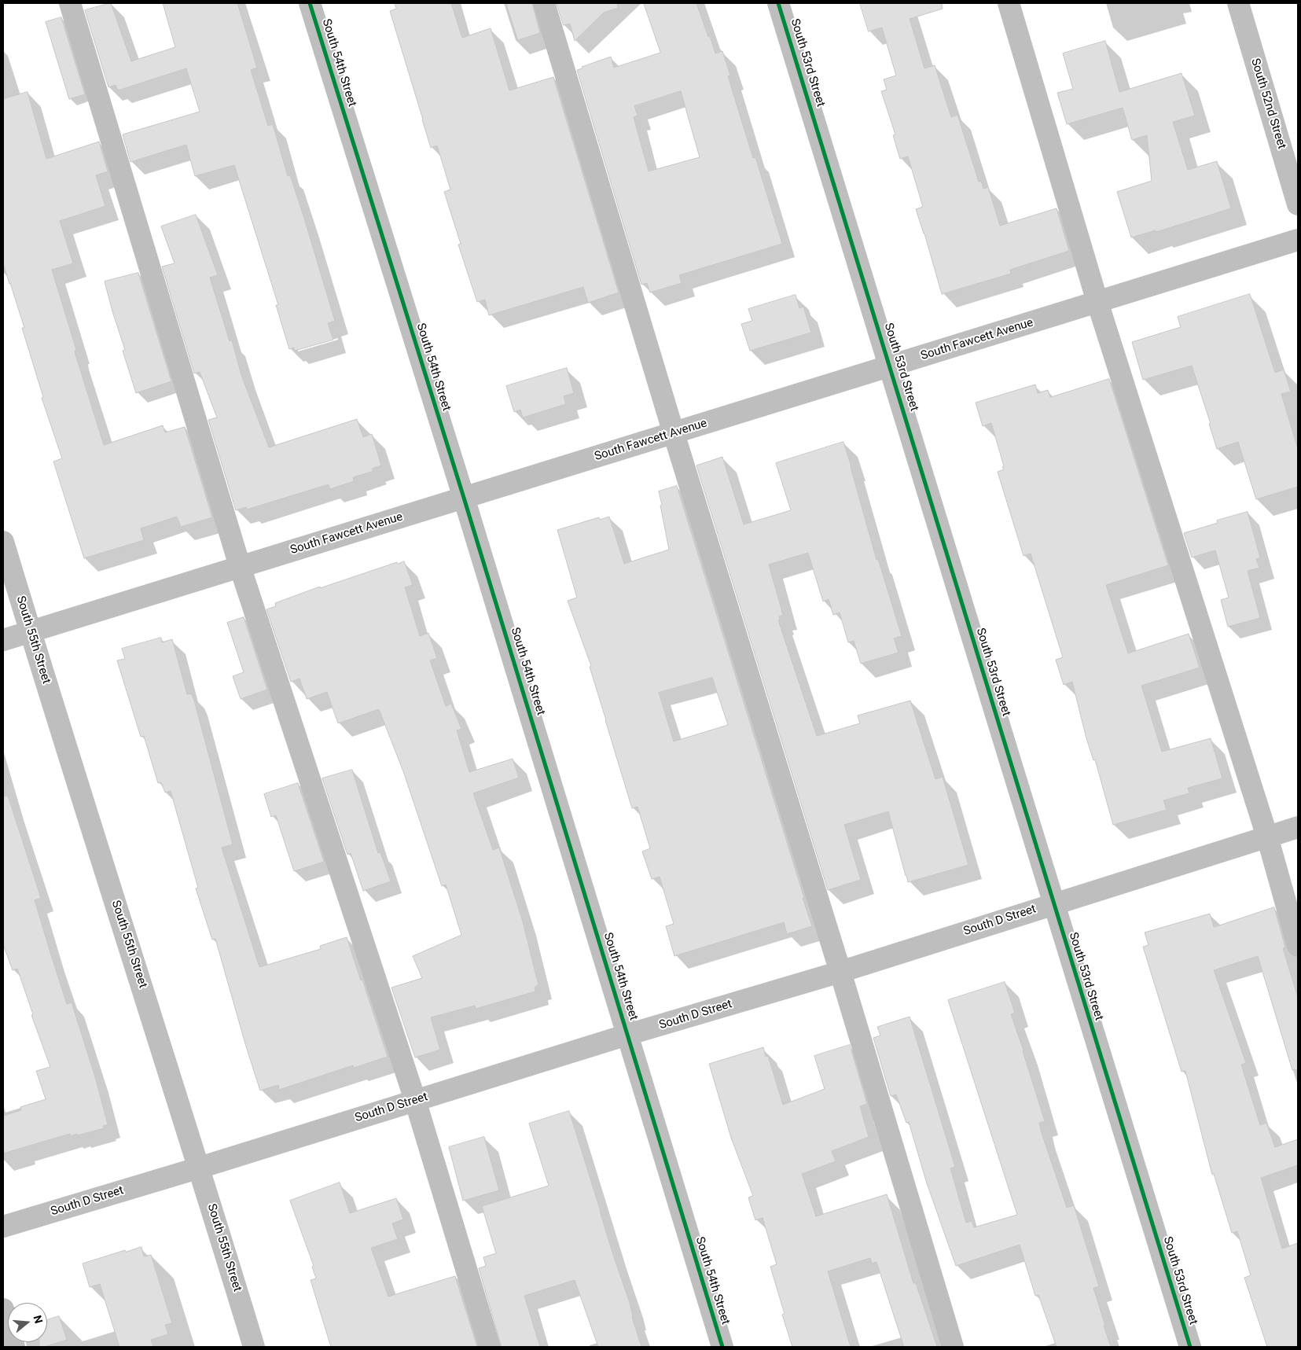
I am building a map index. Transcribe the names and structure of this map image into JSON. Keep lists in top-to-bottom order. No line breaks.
{"streets":{"street":["South 54th Street","South 53rd Street","South 52nd Street","South Fawcett Avenue","South 55th Street","South D Street"]},"crossings":[["South 54th Street","South Fawcett Avenue"],["South 54th Street","South D Street"],["South 53rd Street","South Fawcett Avenue"],["South 53rd Street","South D Street"],["South Fawcett Avenue","South 55th Street"],["South 55th Street","South D Street"]],"north":"right"}
